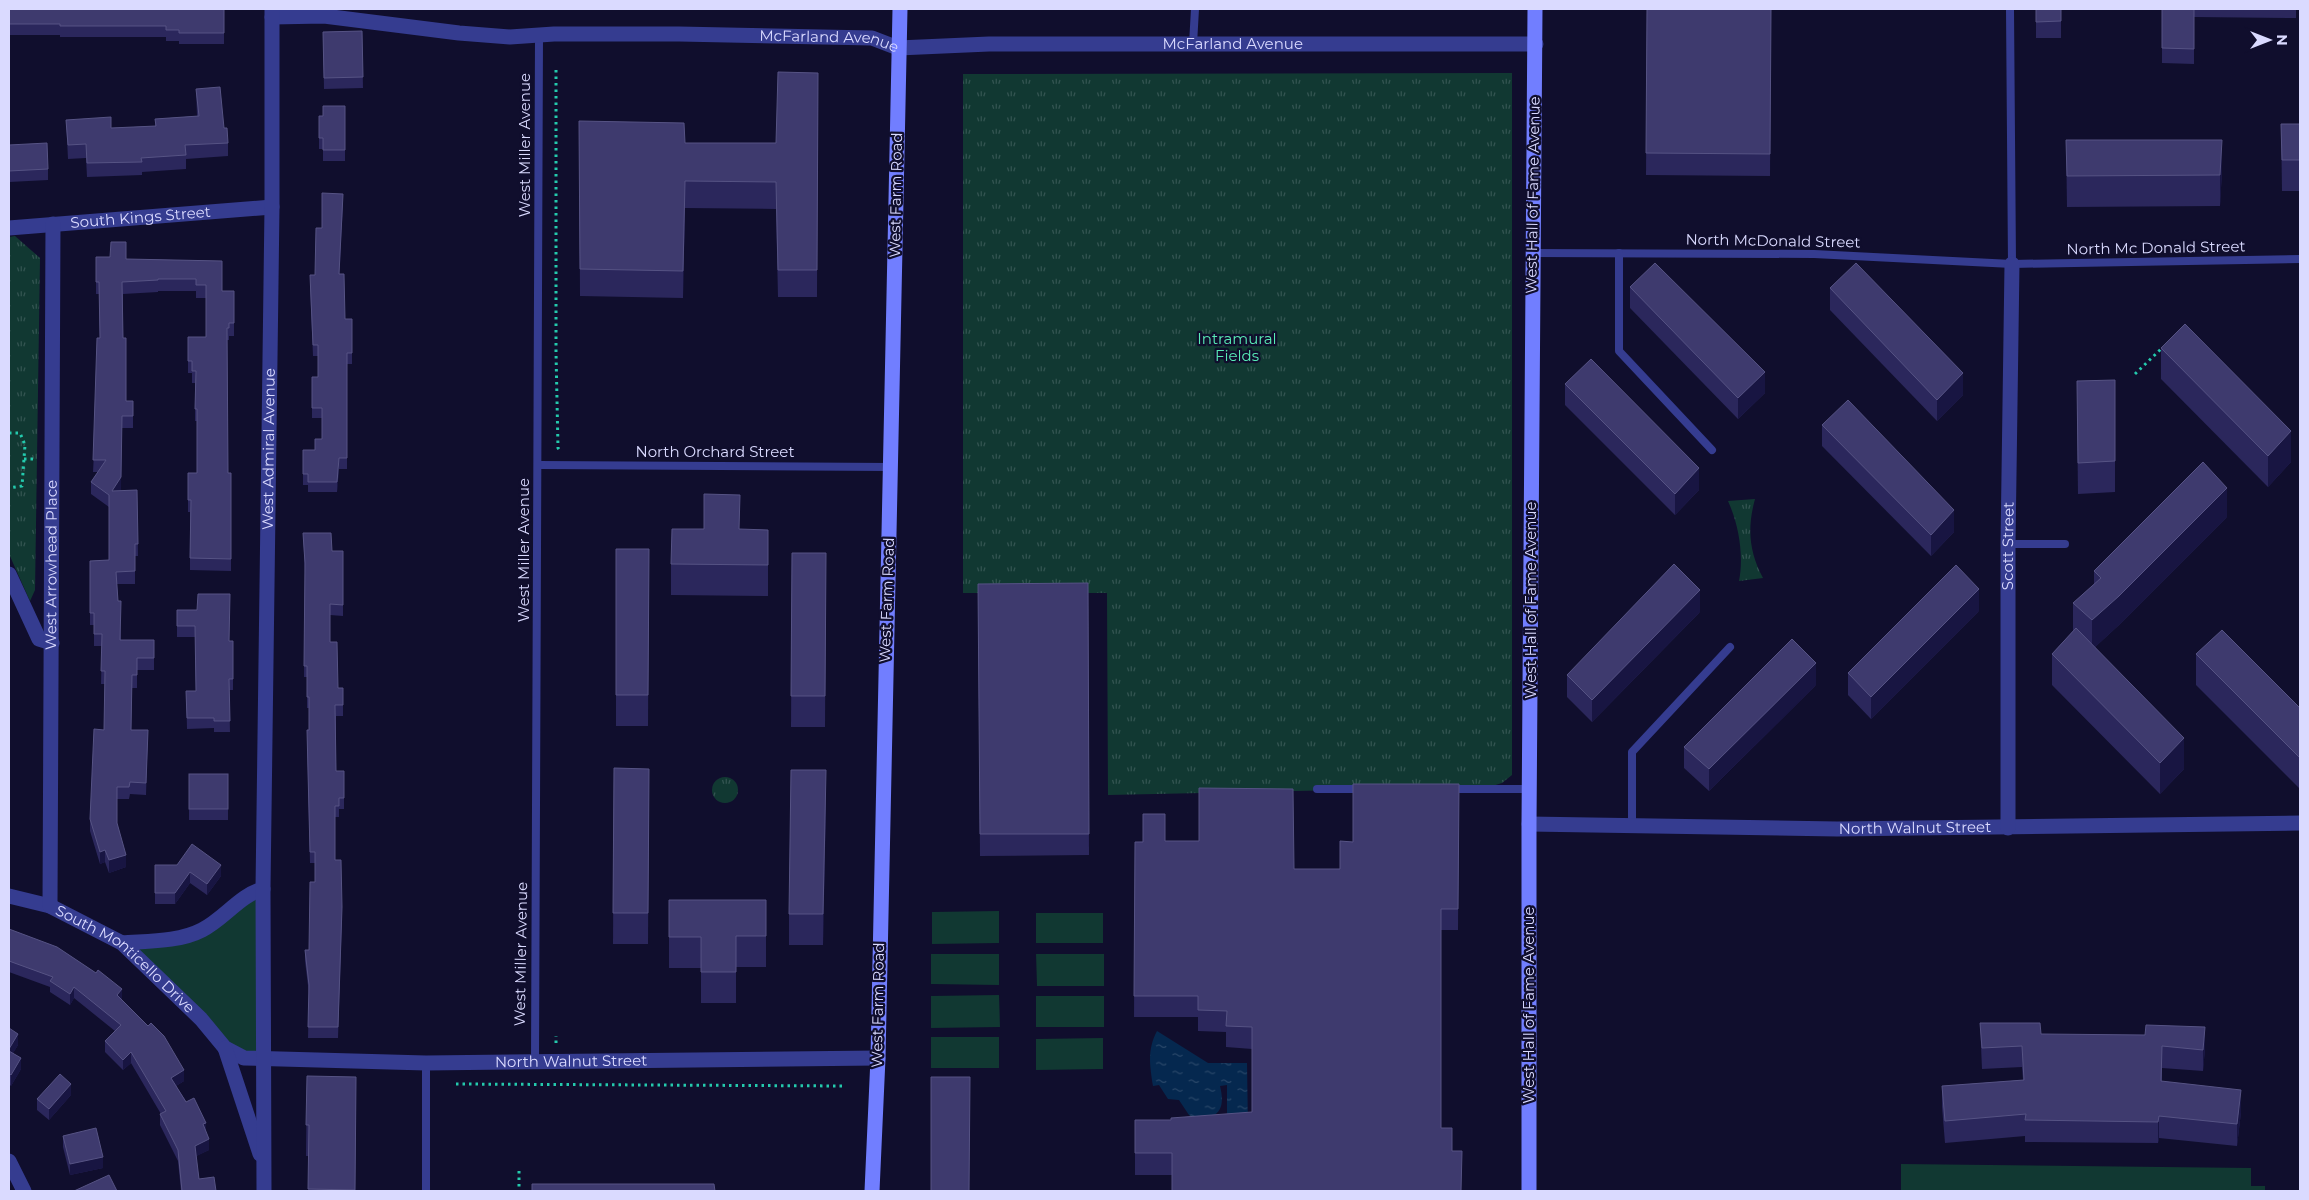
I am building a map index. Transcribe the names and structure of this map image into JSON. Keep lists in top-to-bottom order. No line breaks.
{"streets":{"street":["McFarland Avenue","West Farm Road","West Hall of Fame Avenue","South Kings Street","West Admiral Avenue","Scott Street","West Arrowhead Place","North Walnut Street","South Monticello Drive"],"lane":["West Miller Avenue","North McDonald Street","North Mc Donald Street","North Orchard Street"]},"crossings":[["McFarland Avenue","West Miller Avenue"],["McFarland Avenue","West Farm Road"],["McFarland Avenue","West Hall of Fame Avenue"],["McFarland Avenue","West Admiral Avenue"],["West Miller Avenue","North Orchard Street"],["West Miller Avenue","North Walnut Street"],["West Farm Road","North Orchard Street"],["West Farm Road","North Walnut Street"],["West Hall of Fame Avenue","North McDonald Street"],["West Hall of Fame Avenue","North Walnut Street"],["South Kings Street","West Admiral Avenue"],["South Kings Street","West Arrowhead Place"],["North McDonald Street","North Mc Donald Street"],["North McDonald Street","Scott Street"],["North Mc Donald Street","Scott Street"],["West Admiral Avenue","North Walnut Street"],["West Admiral Avenue","South Monticello Drive"],["Scott Street","North Walnut Street"],["West Arrowhead Place","South Monticello Drive"],["North Walnut Street","South Monticello Drive"]],"parks":["Intramural Fields"],"north":"right"}
